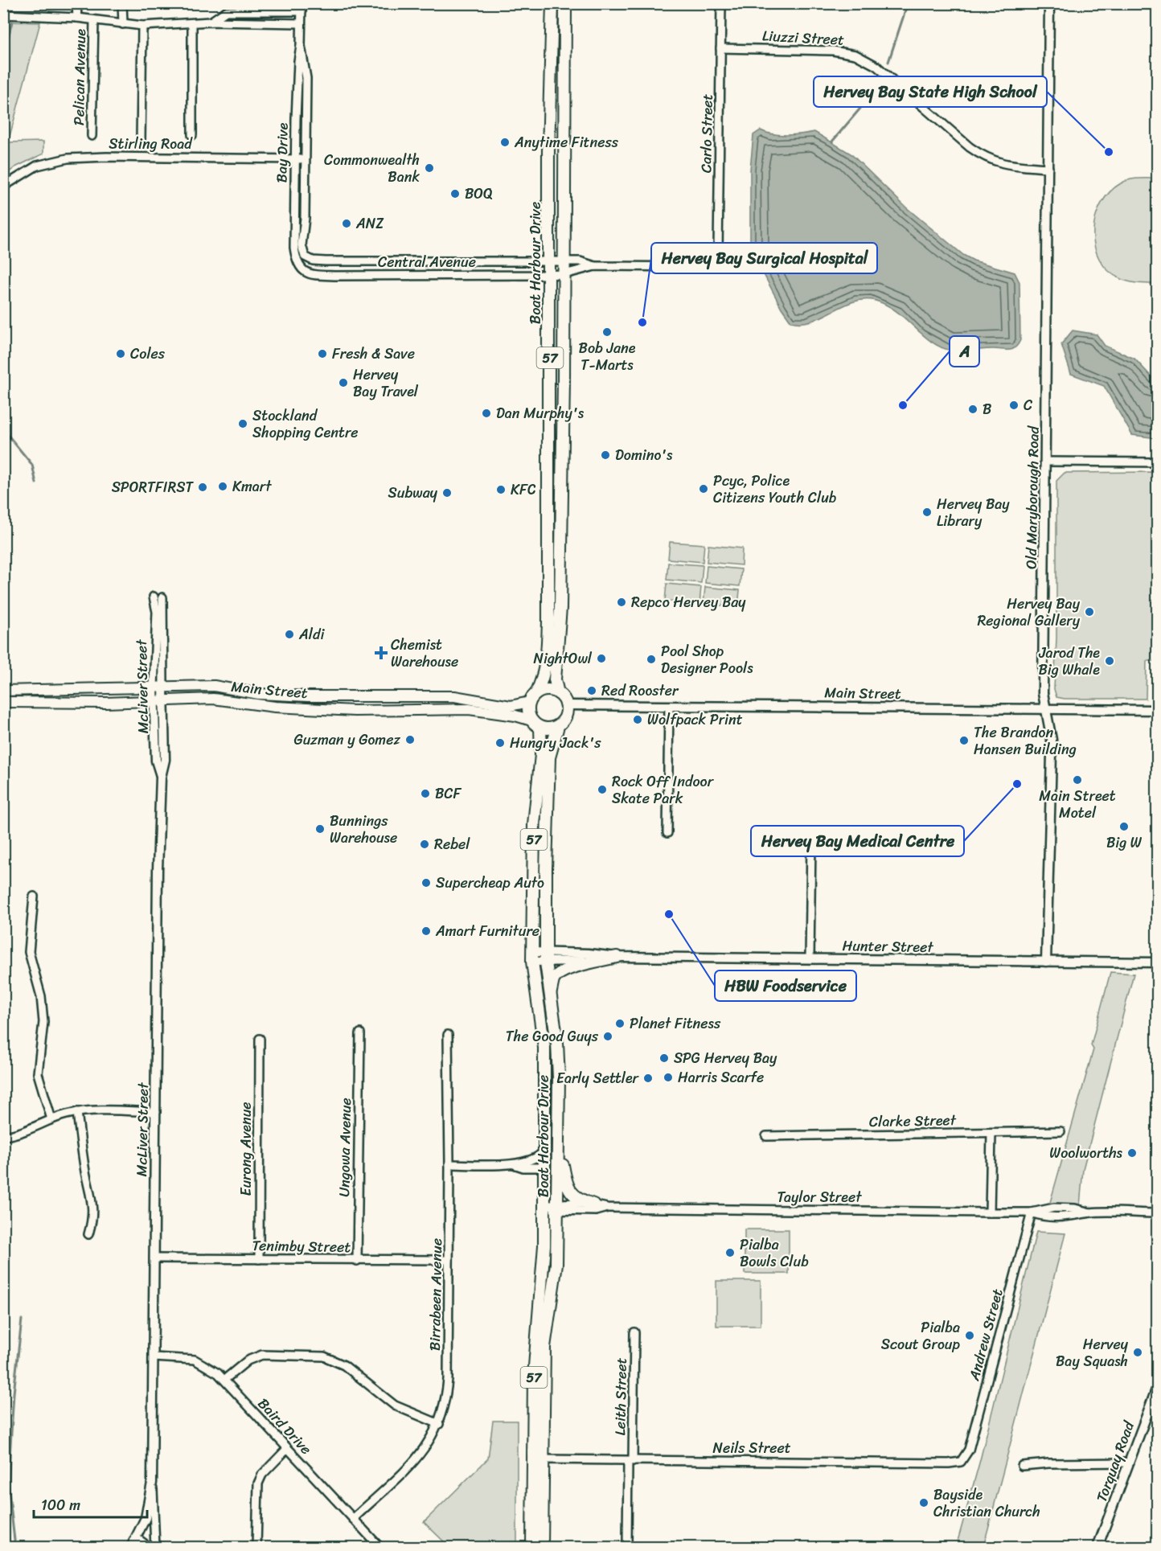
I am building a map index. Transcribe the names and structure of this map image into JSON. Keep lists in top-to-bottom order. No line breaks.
{"streets":{"main road":["Boat Harbour Drive","57","Main Street"],"street":["Liuzzi Street","Pelican Avenue","Carlo Street","Stirling Road","Bay Drive","Central Avenue","Old Maryborough Road","McLiver Street","Hunter Street","Clarke Street","Ungowa Avenue","Eurong Avenue","Taylor Street","Tenimby Street","Birrabeen Avenue","Andrew Street","Leith Street","Baird Drive","Neils Street","Torquay Road"]},"crossings":[["Liuzzi Street","Carlo Street"],["Liuzzi Street","Old Maryborough Road"],["Stirling Road","Bay Drive"],["Bay Drive","Central Avenue"],["Central Avenue","Boat Harbour Drive"],["Boat Harbour Drive","57"],["Boat Harbour Drive","Main Street"],["Boat Harbour Drive","Hunter Street"],["Boat Harbour Drive","Taylor Street"],["Boat Harbour Drive","Neils Street"],["57","Main Street"],["Old Maryborough Road","Main Street"],["Old Maryborough Road","Hunter Street"],["McLiver Street","Main Street"],["McLiver Street","Tenimby Street"],["McLiver Street","Baird Drive"],["Ungowa Avenue","Tenimby Street"],["Eurong Avenue","Tenimby Street"],["Taylor Street","Andrew Street"],["Tenimby Street","Birrabeen Avenue"],["Birrabeen Avenue","Baird Drive"],["Andrew Street","Neils Street"],["Leith Street","Neils Street"]],"places":{"other":["Anytime Fitness","Hervey Bay State High School","Commonwealth Bank","BOQ","ANZ","Hervey Bay Surgical Hospital","Bob Jane T-Marts","Coles","Fresh & Save","Hervey Bay Travel","A","C","B","Dan Murphy's","Stockland Shopping Centre","Domino's","Kmart","SPORTFIRST","Pcyc, Police Citizens Youth Club","KFC","Subway","Hervey Bay Library","Repco Hervey Bay","Hervey Bay Regional Gallery","Aldi","NightOwl","Pool Shop Designer Pools","Jarod The Big Whale","Red Rooster","Wolfpack Print","Guzman y Gomez","The Brandon Hansen Building","Hungry Jack's","Main Street Motel","Hervey Bay Medical Centre","Rock Off Indoor Skate Park","BCF","Big W","Bunnings Warehouse","Rebel","Supercheap Auto","HBW Foodservice","Amart Furniture","Planet Fitness","The Good Guys","SPG Hervey Bay","Harris Scarfe","Early Settler","Woolworths","Pialba Bowls Club","Pialba Scout Group","Hervey Bay Squash","Bayside Christian Church"],"health":["Chemist Warehouse"]},"scale_bar":"100 m"}
